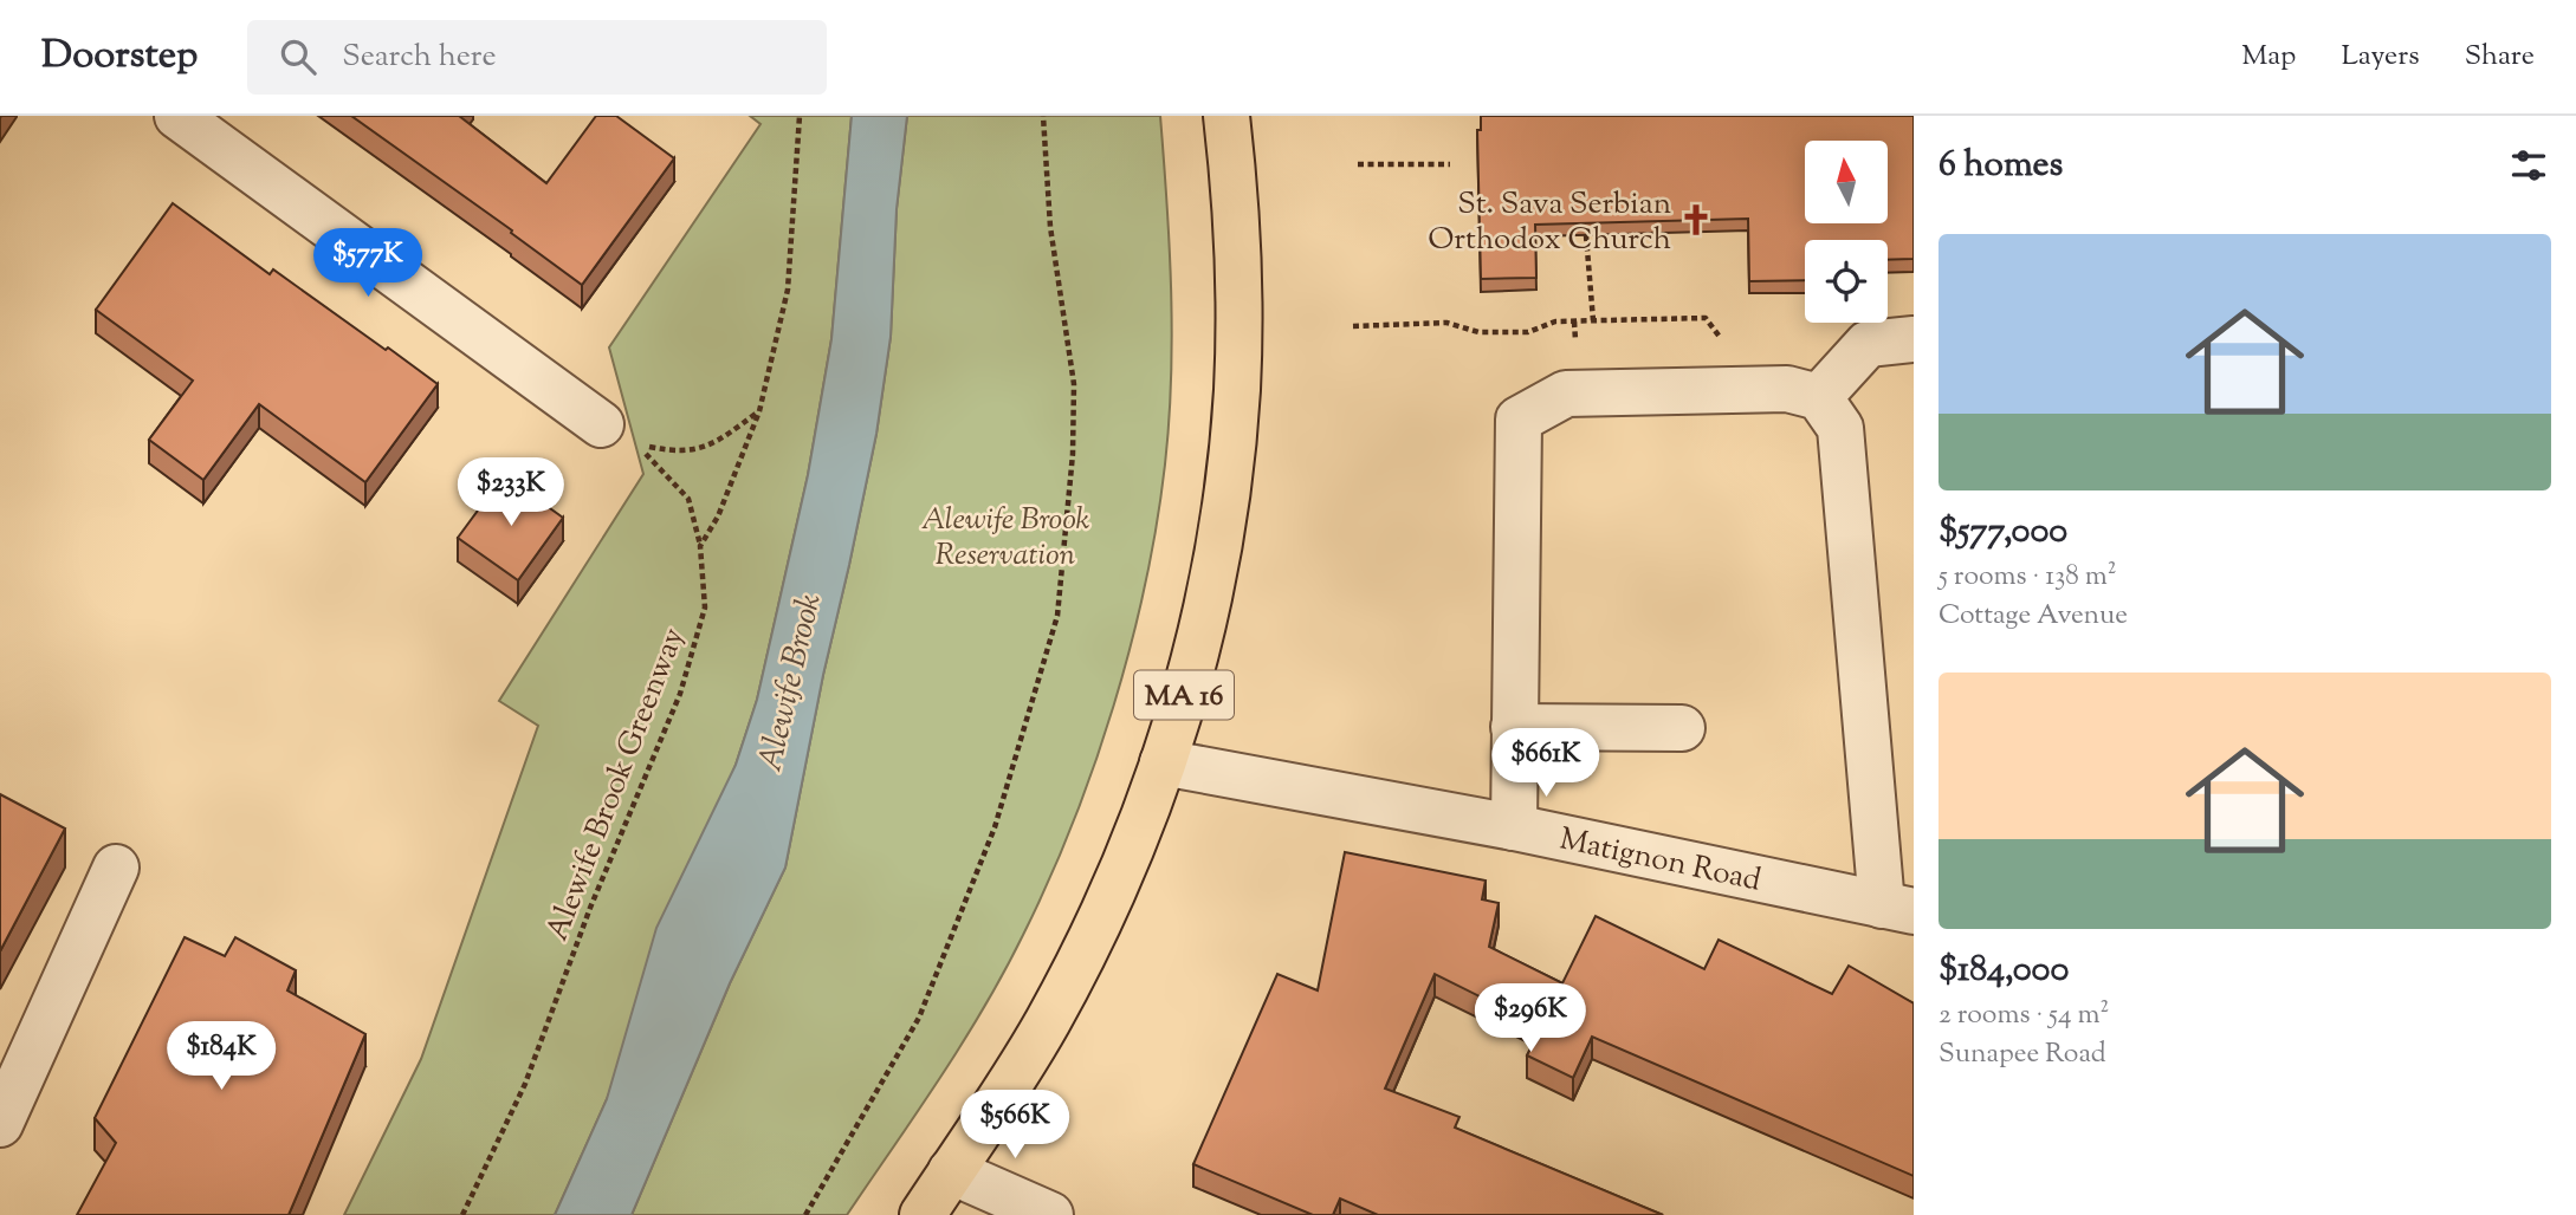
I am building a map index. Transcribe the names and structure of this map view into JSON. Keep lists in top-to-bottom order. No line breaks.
{"streets":{"main road":["MA 16"],"street":["Matignon Road"],"path":["Alewife Brook Greenway"]},"crossings":[["MA 16","Matignon Road"]],"water":["Alewife Brook"],"parks":["Alewife Brook Reservation"],"places":{"church":["St. Sava Serbian Orthodox Church"]},"north":"top","page":{"header":"Doorstep","search":"Search here","nav":["Map","Layers","Share"],"heading":"6 homes","list":[{"name":"$577,000","note":"5 rooms · 138 m² · Cottage Avenue"},{"name":"$184,000","note":"2 rooms · 54 m² · Sunapee Road"}],"price":["$577K","$233K","$661K","$296K","$184K","$566K"]}}
